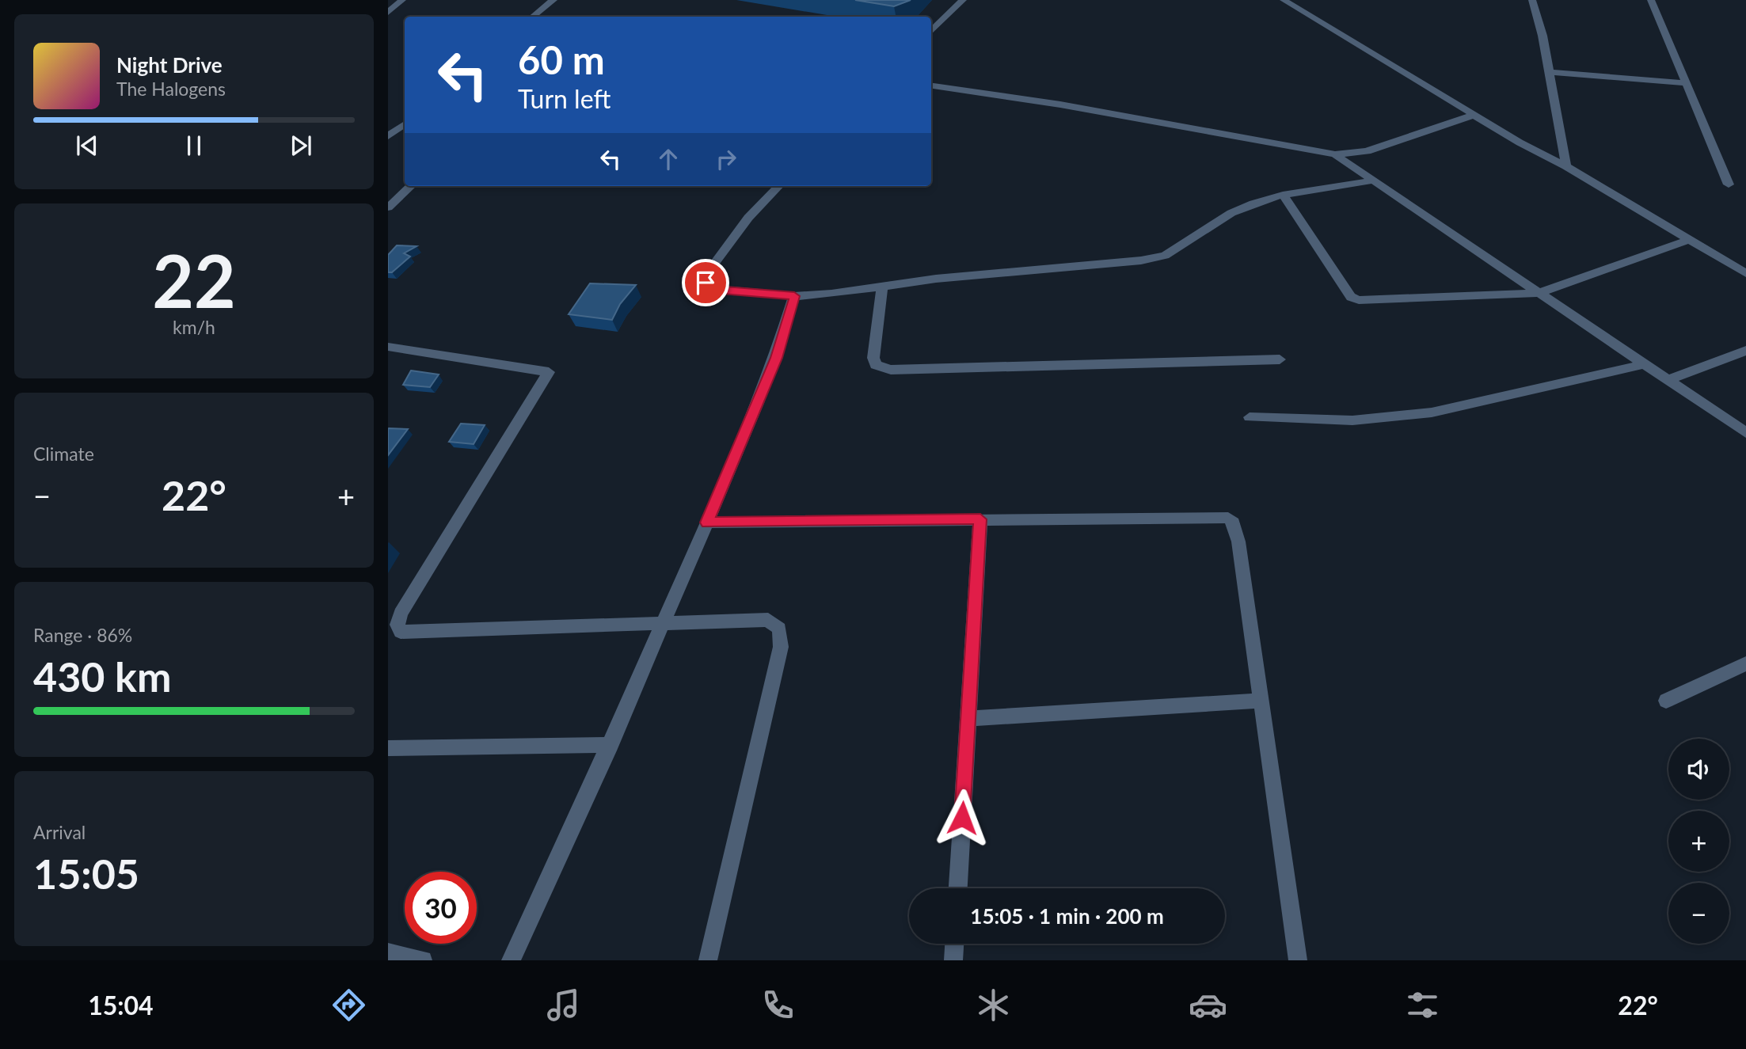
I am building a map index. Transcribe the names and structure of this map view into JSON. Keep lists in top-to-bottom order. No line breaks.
{"page":{"turn":["60 m","Turn left"],"song":["Night Drive","The Halogens"],"tile":[["22","km/h"],"Climate",["Range · 86%","430 km"],["Arrival","15:05"]],"heat":["−","22°","+"],"map_buttons":["+","−"],"limit":"30","trip":"15:05 · 1 min · 200 m","tabs":["15:04","22°"]}}
